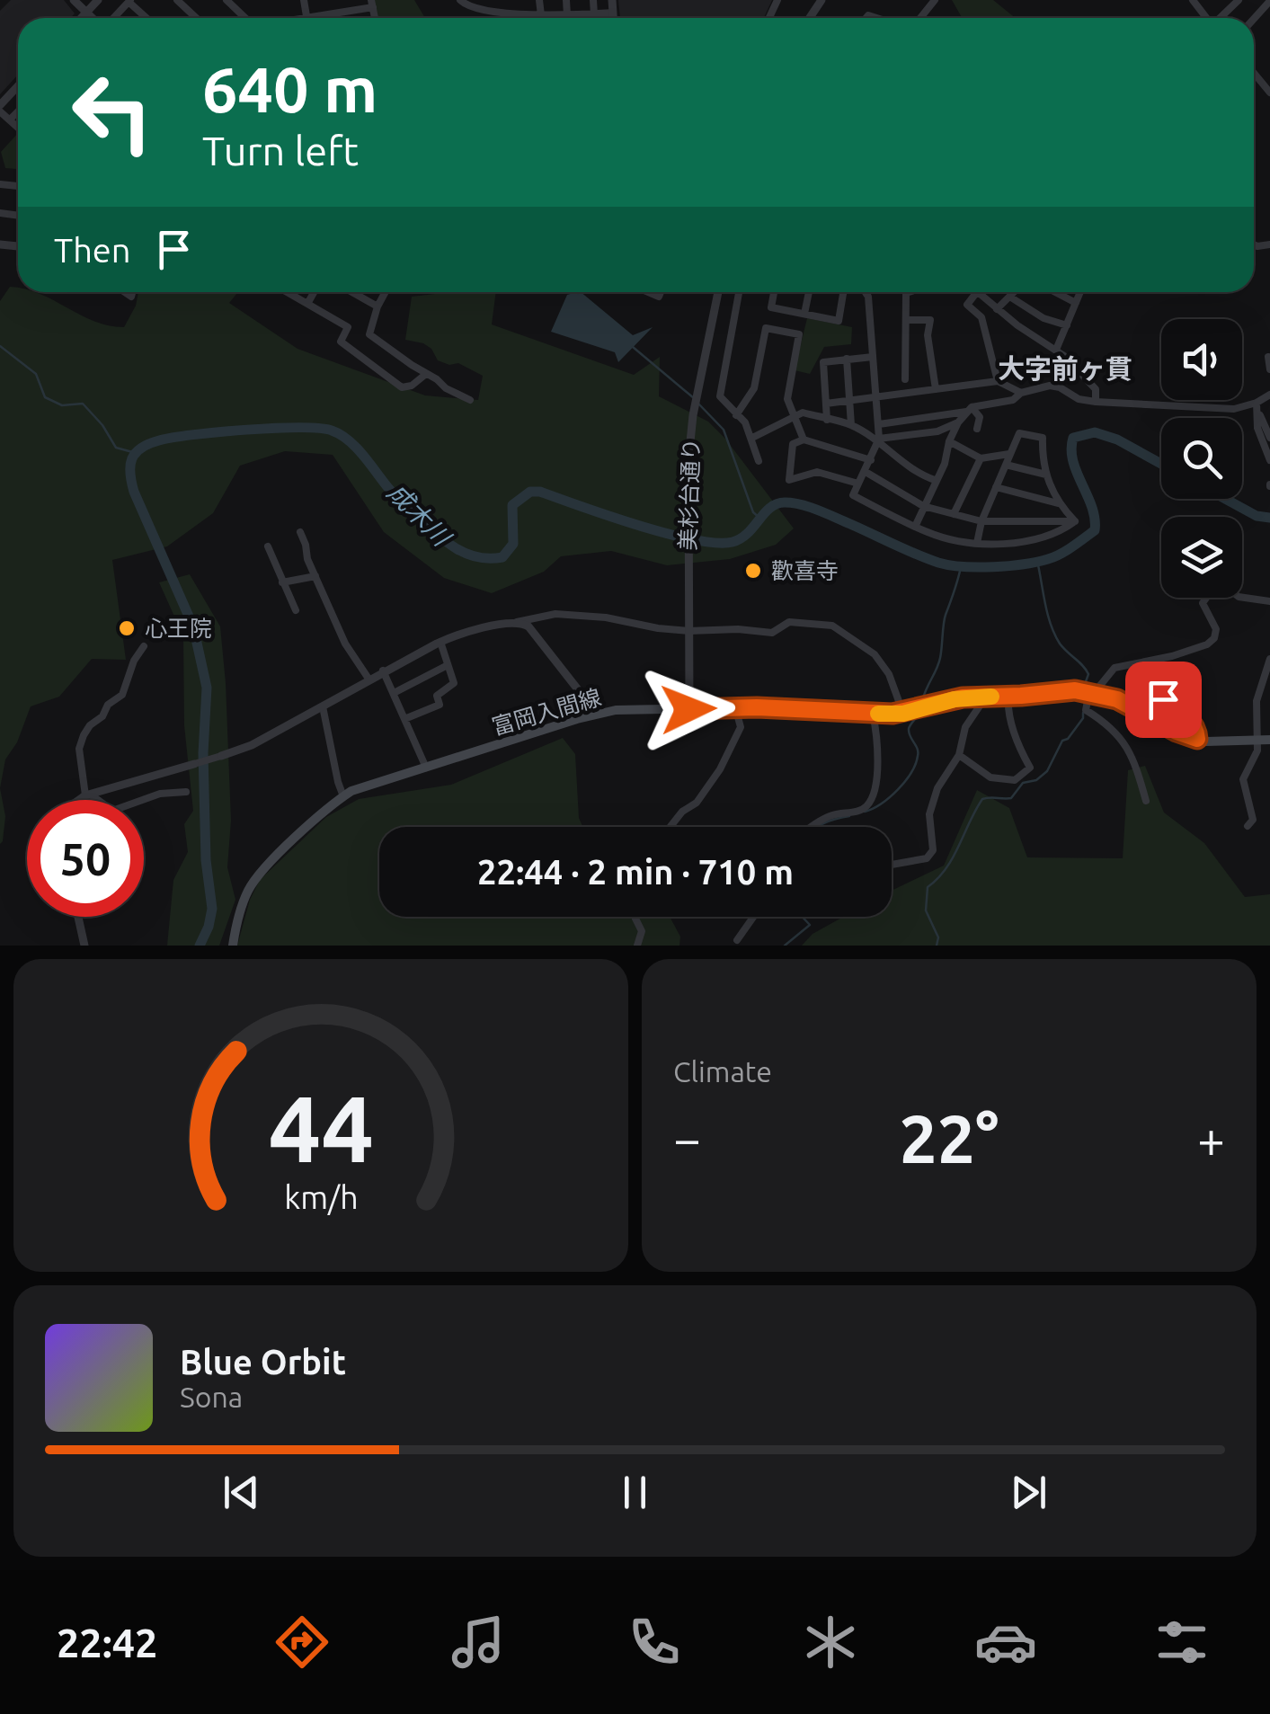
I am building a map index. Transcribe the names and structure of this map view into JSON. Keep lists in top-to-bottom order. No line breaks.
{"streets":{"main road":["富岡入間線"],"street":["美杉台通り"]},"crossings":[["美杉台通り","富岡入間線"]],"districts":["大字前ヶ貫"],"water":["成木川"],"places":["歡喜寺","心王院"],"page":{"turn":["640 m","Turn left"],"then":"Then","limit":"50","trip":"22:44 · 2 min · 710 m","tile":"Climate","heat":["−","22°","+"],"song":["Blue Orbit","Sona"],"tabs":"22:42","gauge":["44","km/h"]}}
